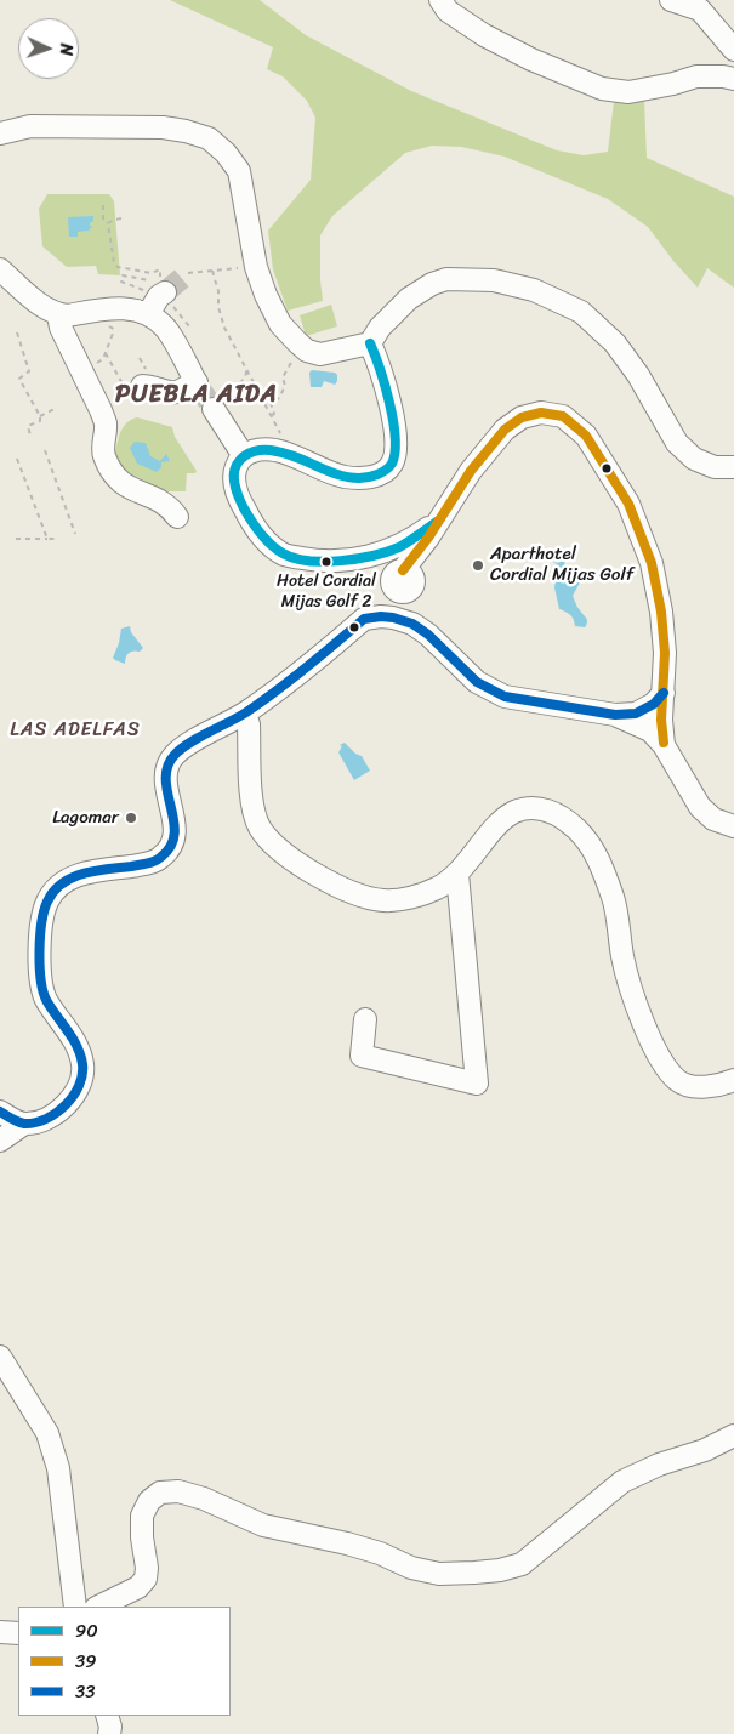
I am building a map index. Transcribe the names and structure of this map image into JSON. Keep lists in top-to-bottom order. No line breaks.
{"districts":["PUEBLA AIDA","LAS ADELFAS"],"places":["Hotel Cordial Mijas Golf 2","Aparthotel Cordial Mijas Golf","Lagomar"],"lines":["transit line 90","transit line 39","transit line 33"],"legend":["90","39","33"],"north":"right"}
